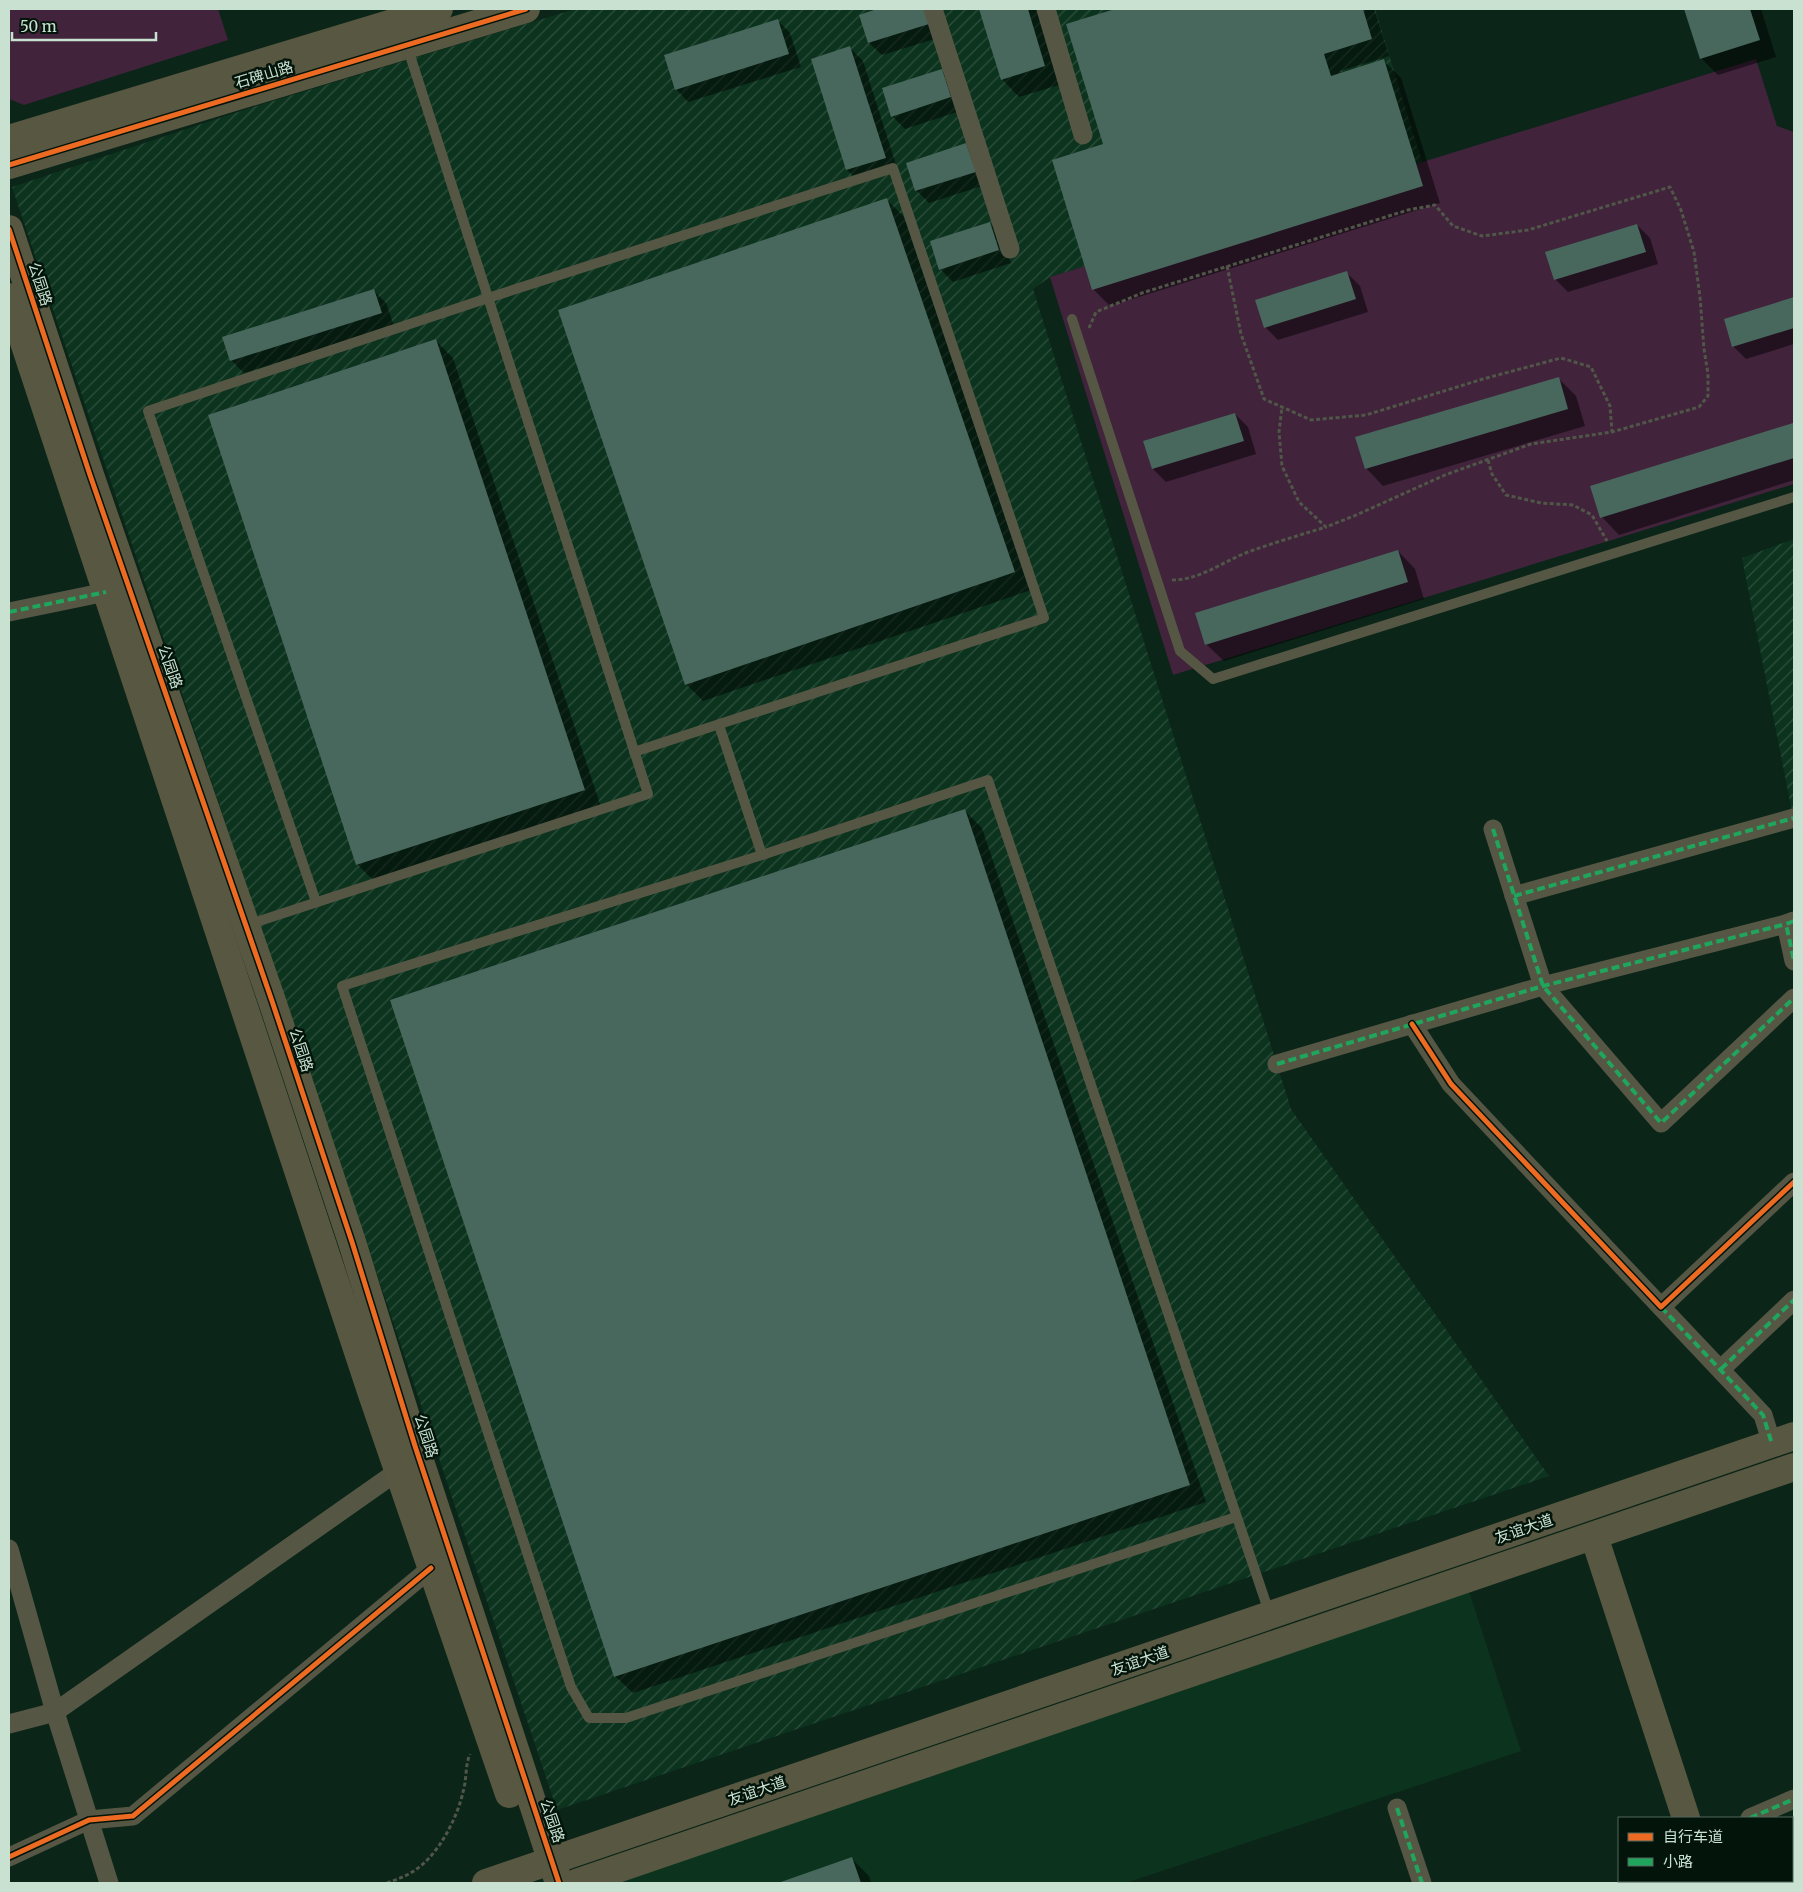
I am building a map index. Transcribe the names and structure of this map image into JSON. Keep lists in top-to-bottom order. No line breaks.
{"streets":{"street":["石碑山路","公园路","友谊大道"]},"crossings":[["公园路","友谊大道"]],"legend":["自行车道","小路"],"scale_bar":"50 m"}
